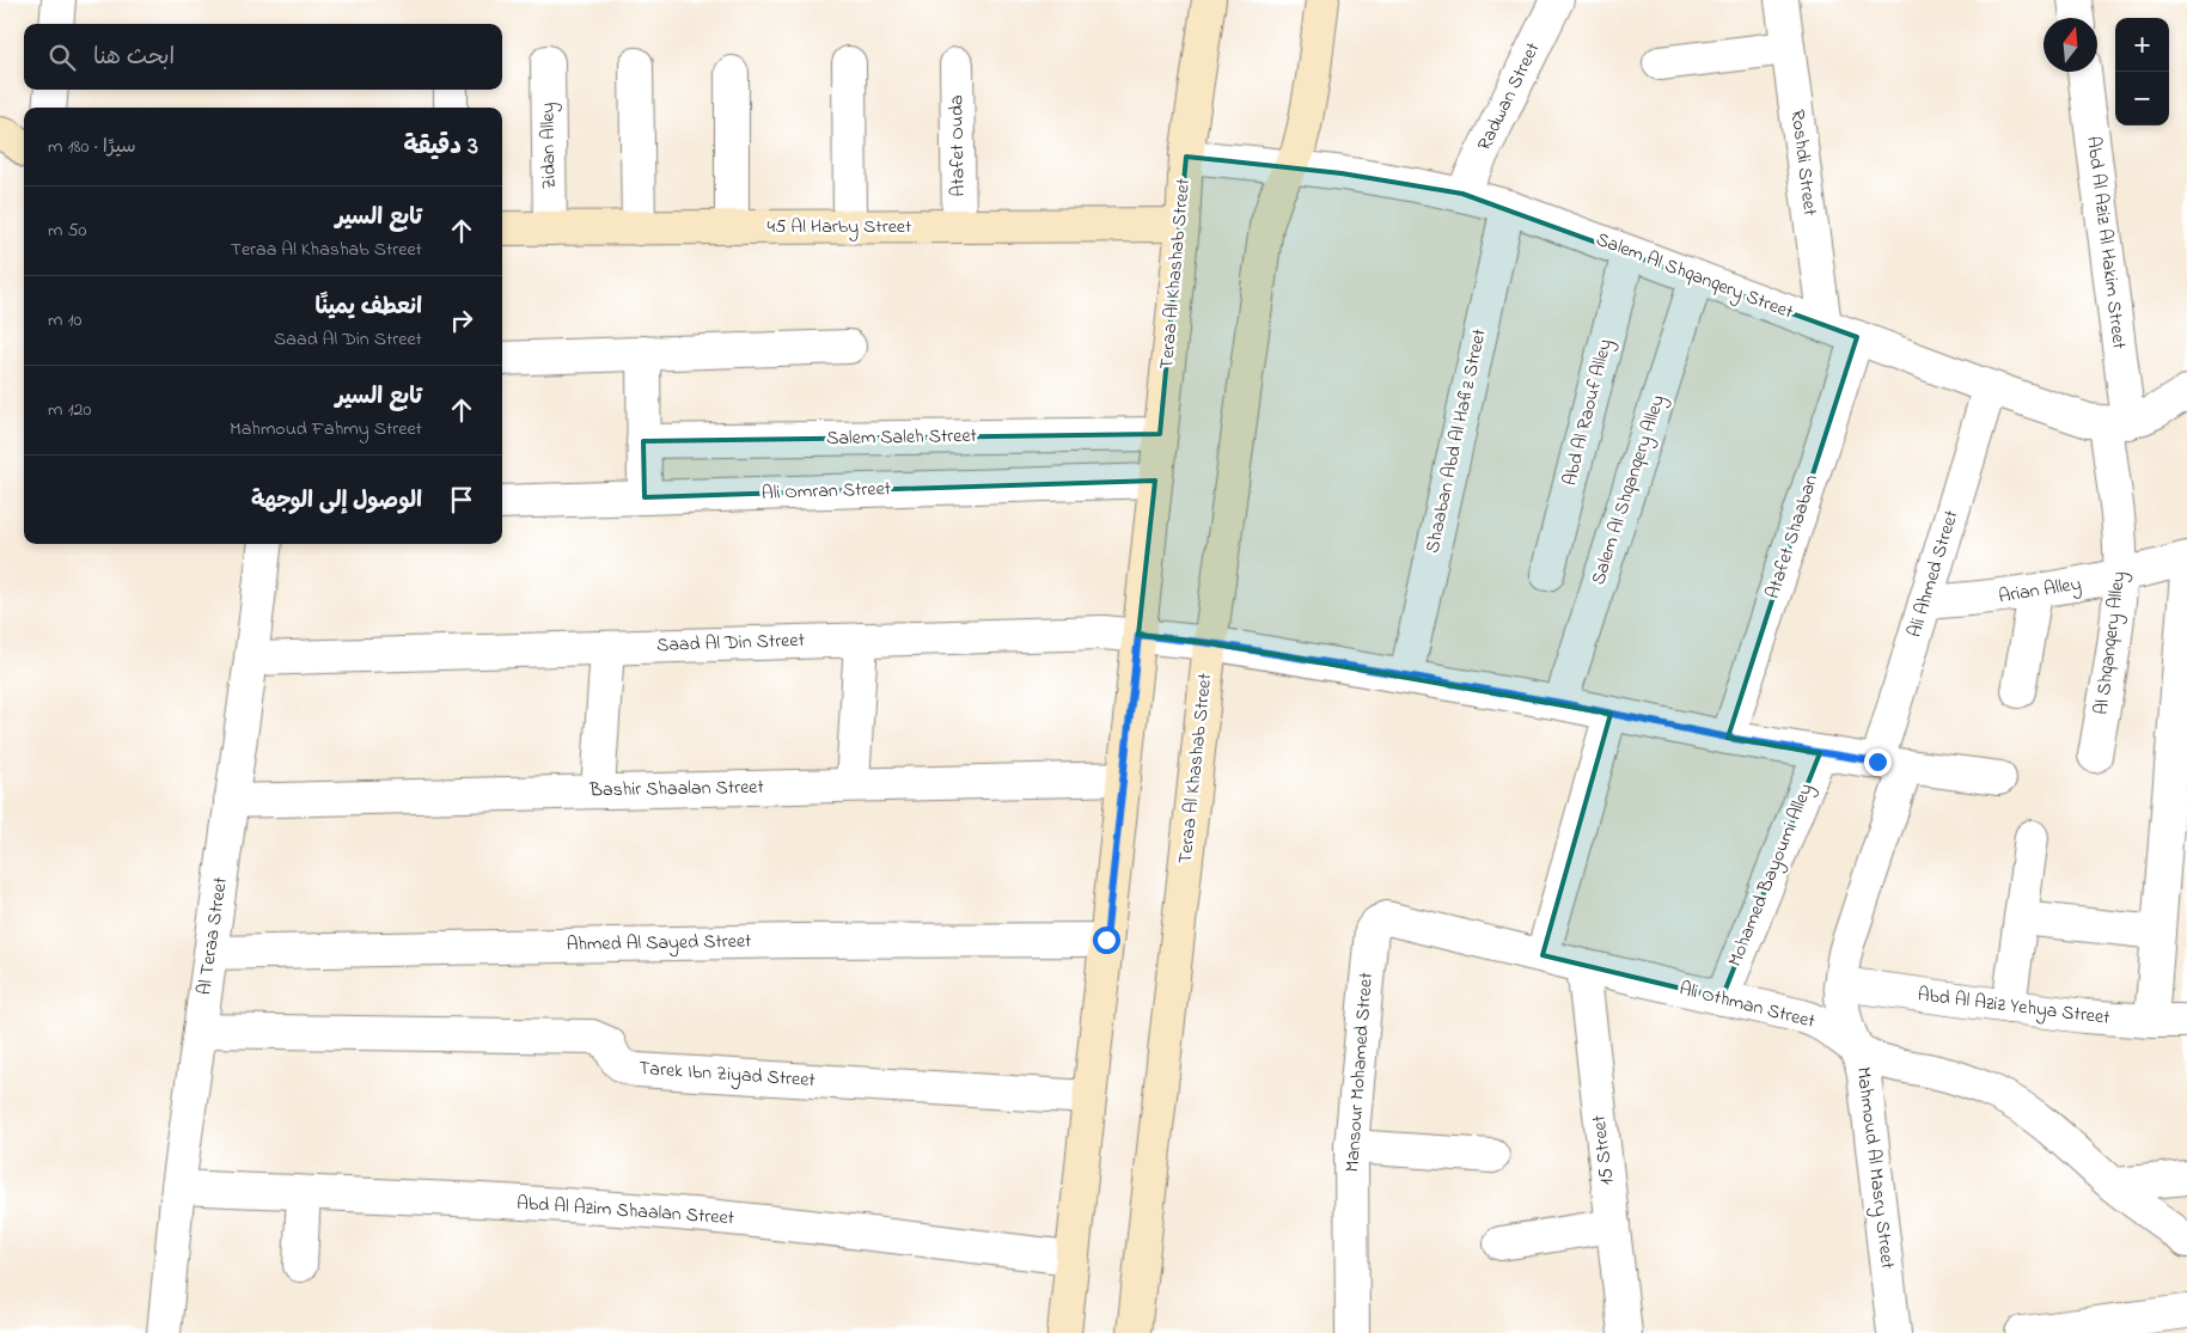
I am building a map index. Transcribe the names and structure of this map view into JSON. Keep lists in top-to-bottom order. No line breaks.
{"streets":{"street":["Radwan Street","Zidan Alley","Atafet Ouda","Roshdi Street","45 Al Harby Street","Abd Al Aziz Al Hakim Street","Teraa Al Khashab Street","Salem Al Shqanqery Street","Abd Al Raouf Alley","Salem Saleh Street","Shaaban Abd Al Hafiz Street","Salem Al Shqanqery Alley","Ali Omran Street","Atafet Shaaban","Ali Ahmed Street","Arian Alley","Saad Al Din Street","Al Shqanqery Alley","Bashir Shaalan Street","Mohamed Bayoumi Alley","Al Teraa Street","Ahmed Al Sayed Street","Ali Othman Street","Abd Al Aziz Yehya Street","Mansour Mohamed Street","Tarek Ibn Ziyad Street","15 Street","Mahmoud Al Masry Street","Abd Al Azim Shaalan Street"]},"crossings":[["Radwan Street","Salem Al Shqanqery Street"],["Zidan Alley","45 Al Harby Street"],["Atafet Ouda","45 Al Harby Street"],["Roshdi Street","Salem Al Shqanqery Street"],["45 Al Harby Street","Teraa Al Khashab Street"],["Abd Al Aziz Al Hakim Street","Salem Al Shqanqery Street"],["Abd Al Aziz Al Hakim Street","Al Shqanqery Alley"],["Teraa Al Khashab Street","Salem Al Shqanqery Street"],["Teraa Al Khashab Street","Salem Saleh Street"],["Teraa Al Khashab Street","Ali Omran Street"],["Teraa Al Khashab Street","Saad Al Din Street"],["Teraa Al Khashab Street","Bashir Shaalan Street"],["Teraa Al Khashab Street","Ahmed Al Sayed Street"],["Teraa Al Khashab Street","Tarek Ibn Ziyad Street"],["Teraa Al Khashab Street","Abd Al Azim Shaalan Street"],["Salem Al Shqanqery Street","Abd Al Raouf Alley"],["Salem Al Shqanqery Street","Shaaban Abd Al Hafiz Street"],["Salem Al Shqanqery Street","Salem Al Shqanqery Alley"],["Salem Al Shqanqery Street","Atafet Shaaban"],["Salem Al Shqanqery Street","Ali Ahmed Street"],["Salem Al Shqanqery Street","Al Shqanqery Alley"],["Shaaban Abd Al Hafiz Street","Saad Al Din Street"],["Salem Al Shqanqery Alley","Saad Al Din Street"],["Atafet Shaaban","Saad Al Din Street"],["Ali Ahmed Street","Arian Alley"],["Ali Ahmed Street","Saad Al Din Street"],["Ali Ahmed Street","Mahmoud Al Masry Street"],["Arian Alley","Al Shqanqery Alley"],["Saad Al Din Street","Mohamed Bayoumi Alley"],["Saad Al Din Street","Al Teraa Street"],["Saad Al Din Street","Mahmoud Al Masry Street"],["Bashir Shaalan Street","Al Teraa Street"],["Mohamed Bayoumi Alley","Ali Othman Street"],["Al Teraa Street","Ahmed Al Sayed Street"],["Al Teraa Street","Tarek Ibn Ziyad Street"],["Al Teraa Street","Abd Al Azim Shaalan Street"],["Ali Othman Street","Mansour Mohamed Street"],["Ali Othman Street","15 Street"],["Ali Othman Street","Mahmoud Al Masry Street"],["Abd Al Aziz Yehya Street","Mahmoud Al Masry Street"]],"north":"top","page":{"map_buttons":["+","−"],"search":"ابحث هنا","heading":["3 دقيقة","سيرًا · 180 m"],"list":[["تابع السير","Teraa Al Khashab Street","50 m"],["انعطف يمينًا","Saad Al Din Street","10 m"],["تابع السير","Mahmoud Fahmy Street","120 m"],"الوصول إلى الوجهة"]}}
